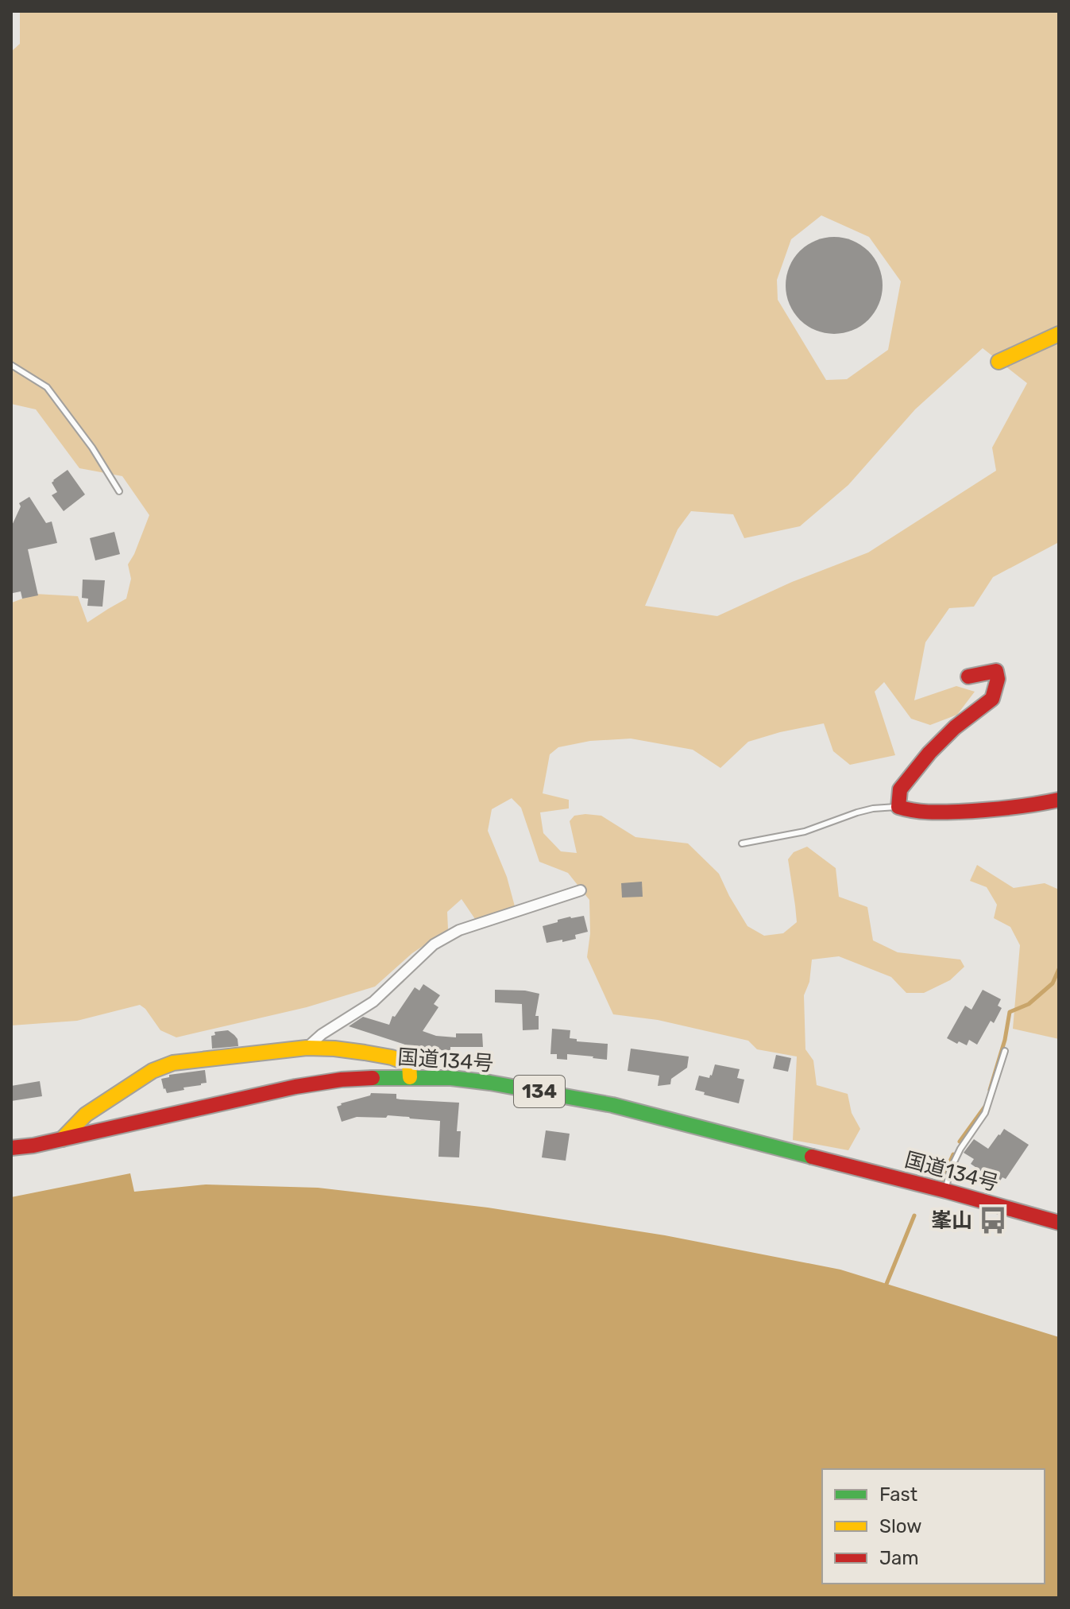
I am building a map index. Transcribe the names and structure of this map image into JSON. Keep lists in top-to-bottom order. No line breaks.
{"streets":{"main road":["国道134号","134"]},"places":{"bus stop":["峯山"]},"legend":["Fast","Slow","Jam"]}
